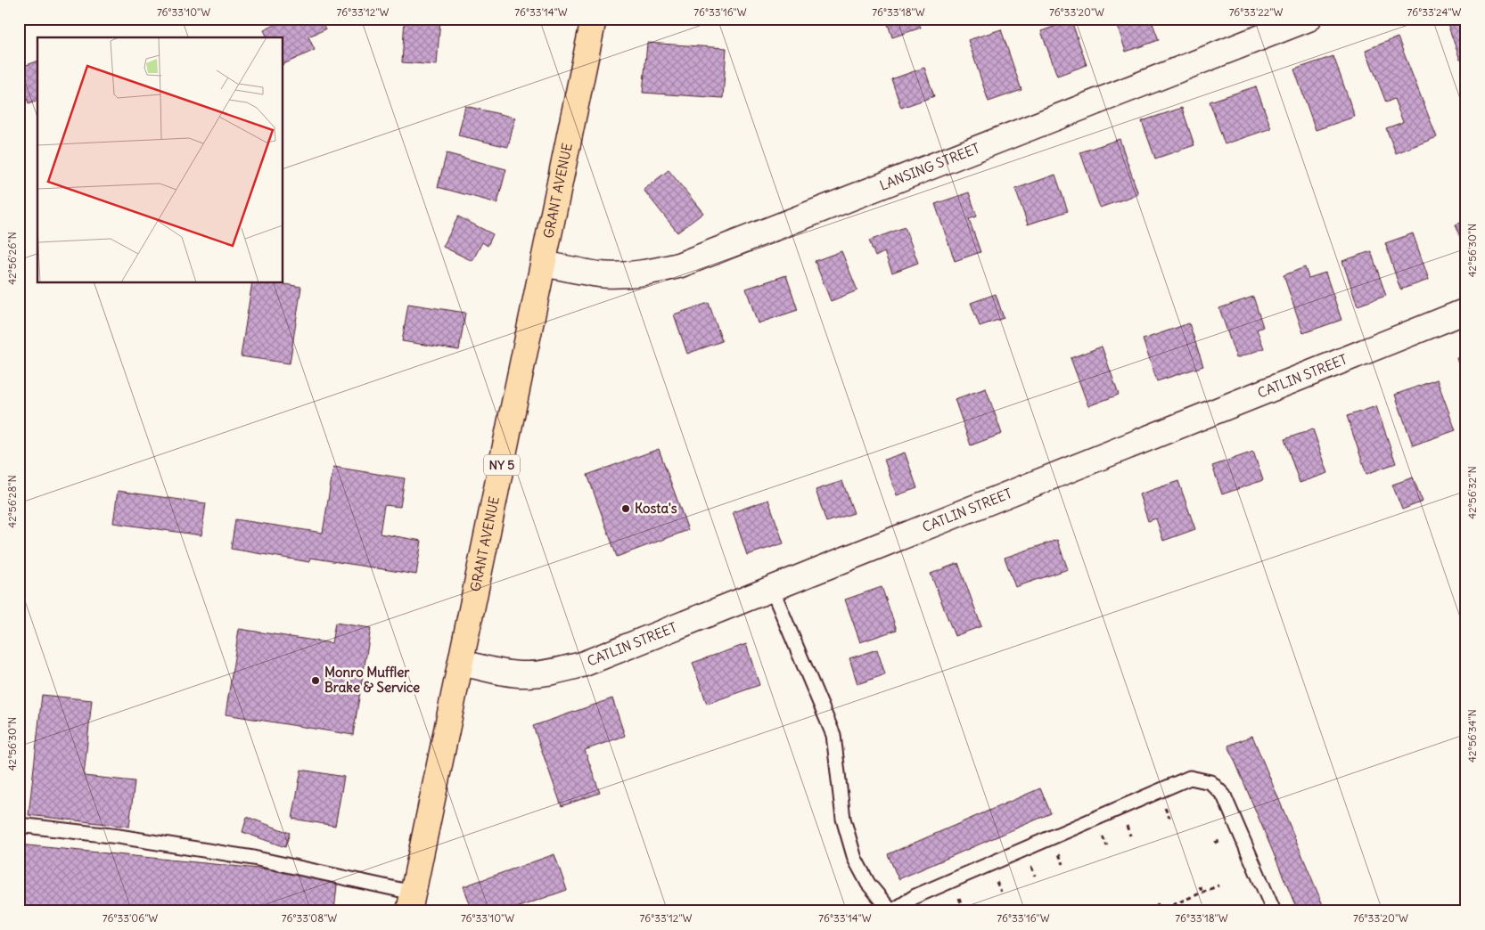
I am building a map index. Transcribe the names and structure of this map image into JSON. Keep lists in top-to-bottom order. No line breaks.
{"streets":{"highway":["GRANT AVENUE","NY 5"],"street":["LANSING STREET","CATLIN STREET"]},"crossings":[["LANSING STREET","GRANT AVENUE"],["GRANT AVENUE","CATLIN STREET"]],"places":["Kosta's","Monro Muffler Brake & Service"],"coordinates":["76°33'10\"W","76°33'12\"W","76°33'14\"W","76°33'16\"W","76°33'18\"W","76°33'20\"W","76°33'22\"W","76°33'24\"W","42°56'30\"N","42°56'26\"N","42°56'32\"N","42°56'28\"N","42°56'34\"N","76°33'06\"W","76°33'08\"W"]}
